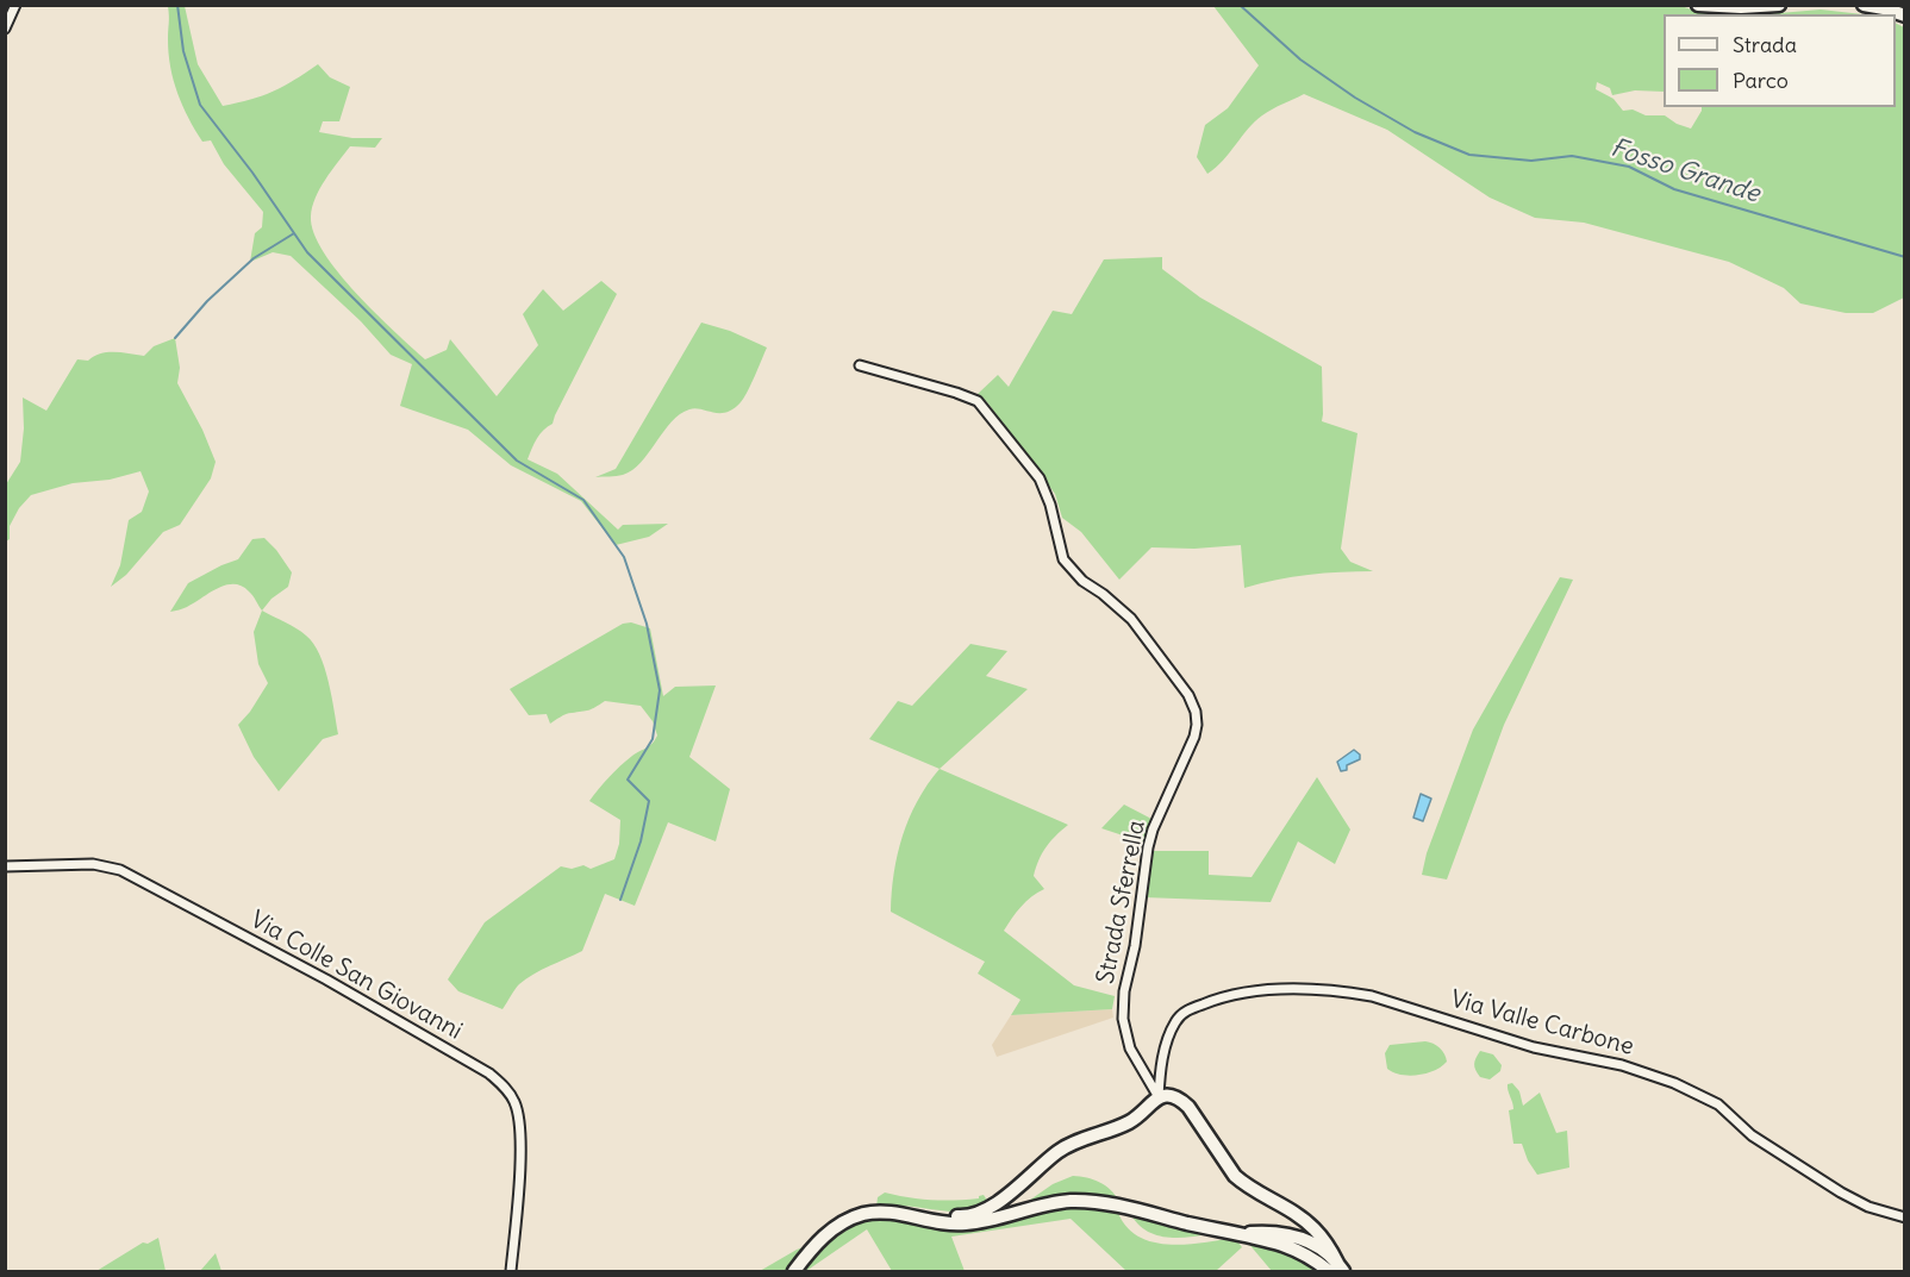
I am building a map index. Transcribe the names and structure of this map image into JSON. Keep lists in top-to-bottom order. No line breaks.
{"streets":{"street":["Strada Sferrella","Via Colle San Giovanni","Via Valle Carbone"]},"crossings":[["Strada Sferrella","Via Valle Carbone"]],"water":["Fosso Grande"],"legend":["Strada","Parco"]}
